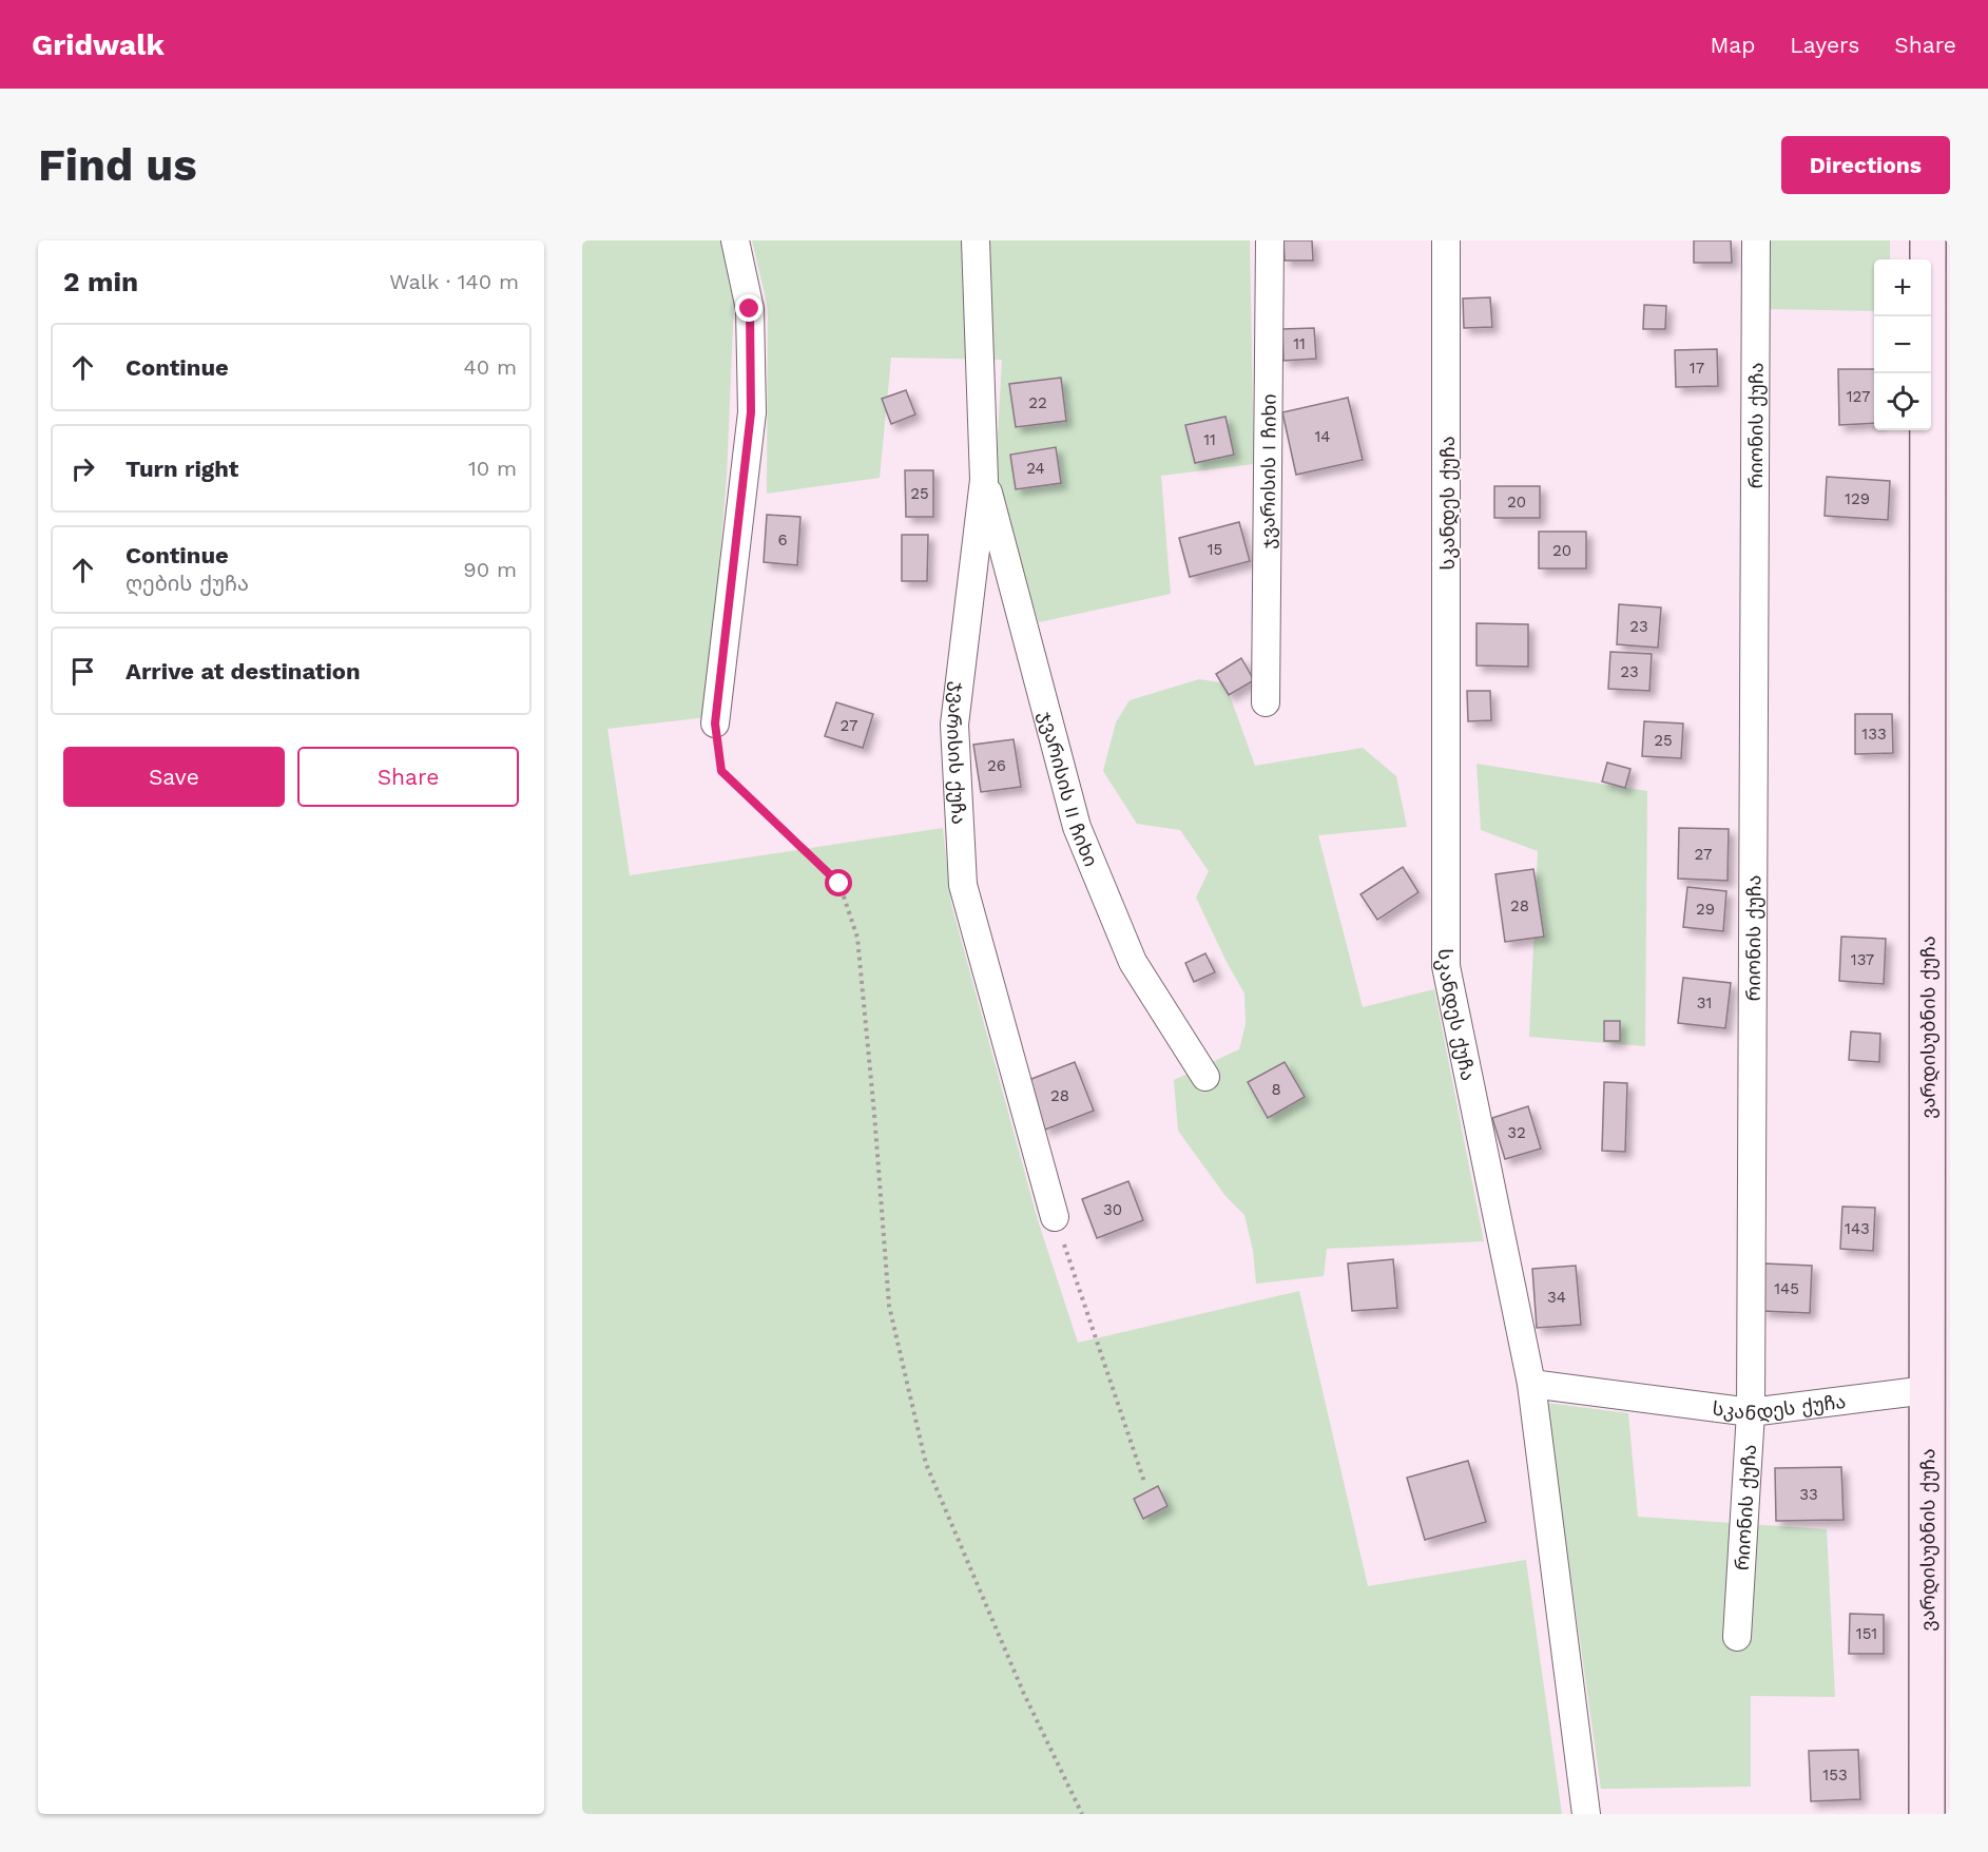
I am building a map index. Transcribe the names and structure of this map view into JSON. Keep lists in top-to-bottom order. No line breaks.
{"streets":{"street":["რიონის ქუჩა","ჯვარისის I ჩიხი","სკანდეს ქუჩა","ჯვარისის ქუჩა","ჯვარისის II ჩიხი","ვარდისუბნის ქუჩა"]},"crossings":[["რიონის ქუჩა","სკანდეს ქუჩა"],["სკანდეს ქუჩა","ვარდისუბნის ქუჩა"],["ჯვარისის ქუჩა","ჯვარისის II ჩიხი"]],"house_numbers":["11","17","127","22","14","11","24","25","129","20","6","15","20","23","23","27","133","25","26","27","28","29","137","31","8","28","32","30","143","145","34","33","151","153"],"page":{"header":"Gridwalk","nav":["Map","Layers","Share"],"buttons":["Directions",["Save","Share"]],"title":"Find us","heading":["2 min","Walk · 140 m"],"map_buttons":["+","−"],"list":[["Continue","40 m"],["Turn right","10 m"],["Continue","ღების ქუჩა","90 m"],"Arrive at destination"]}}
